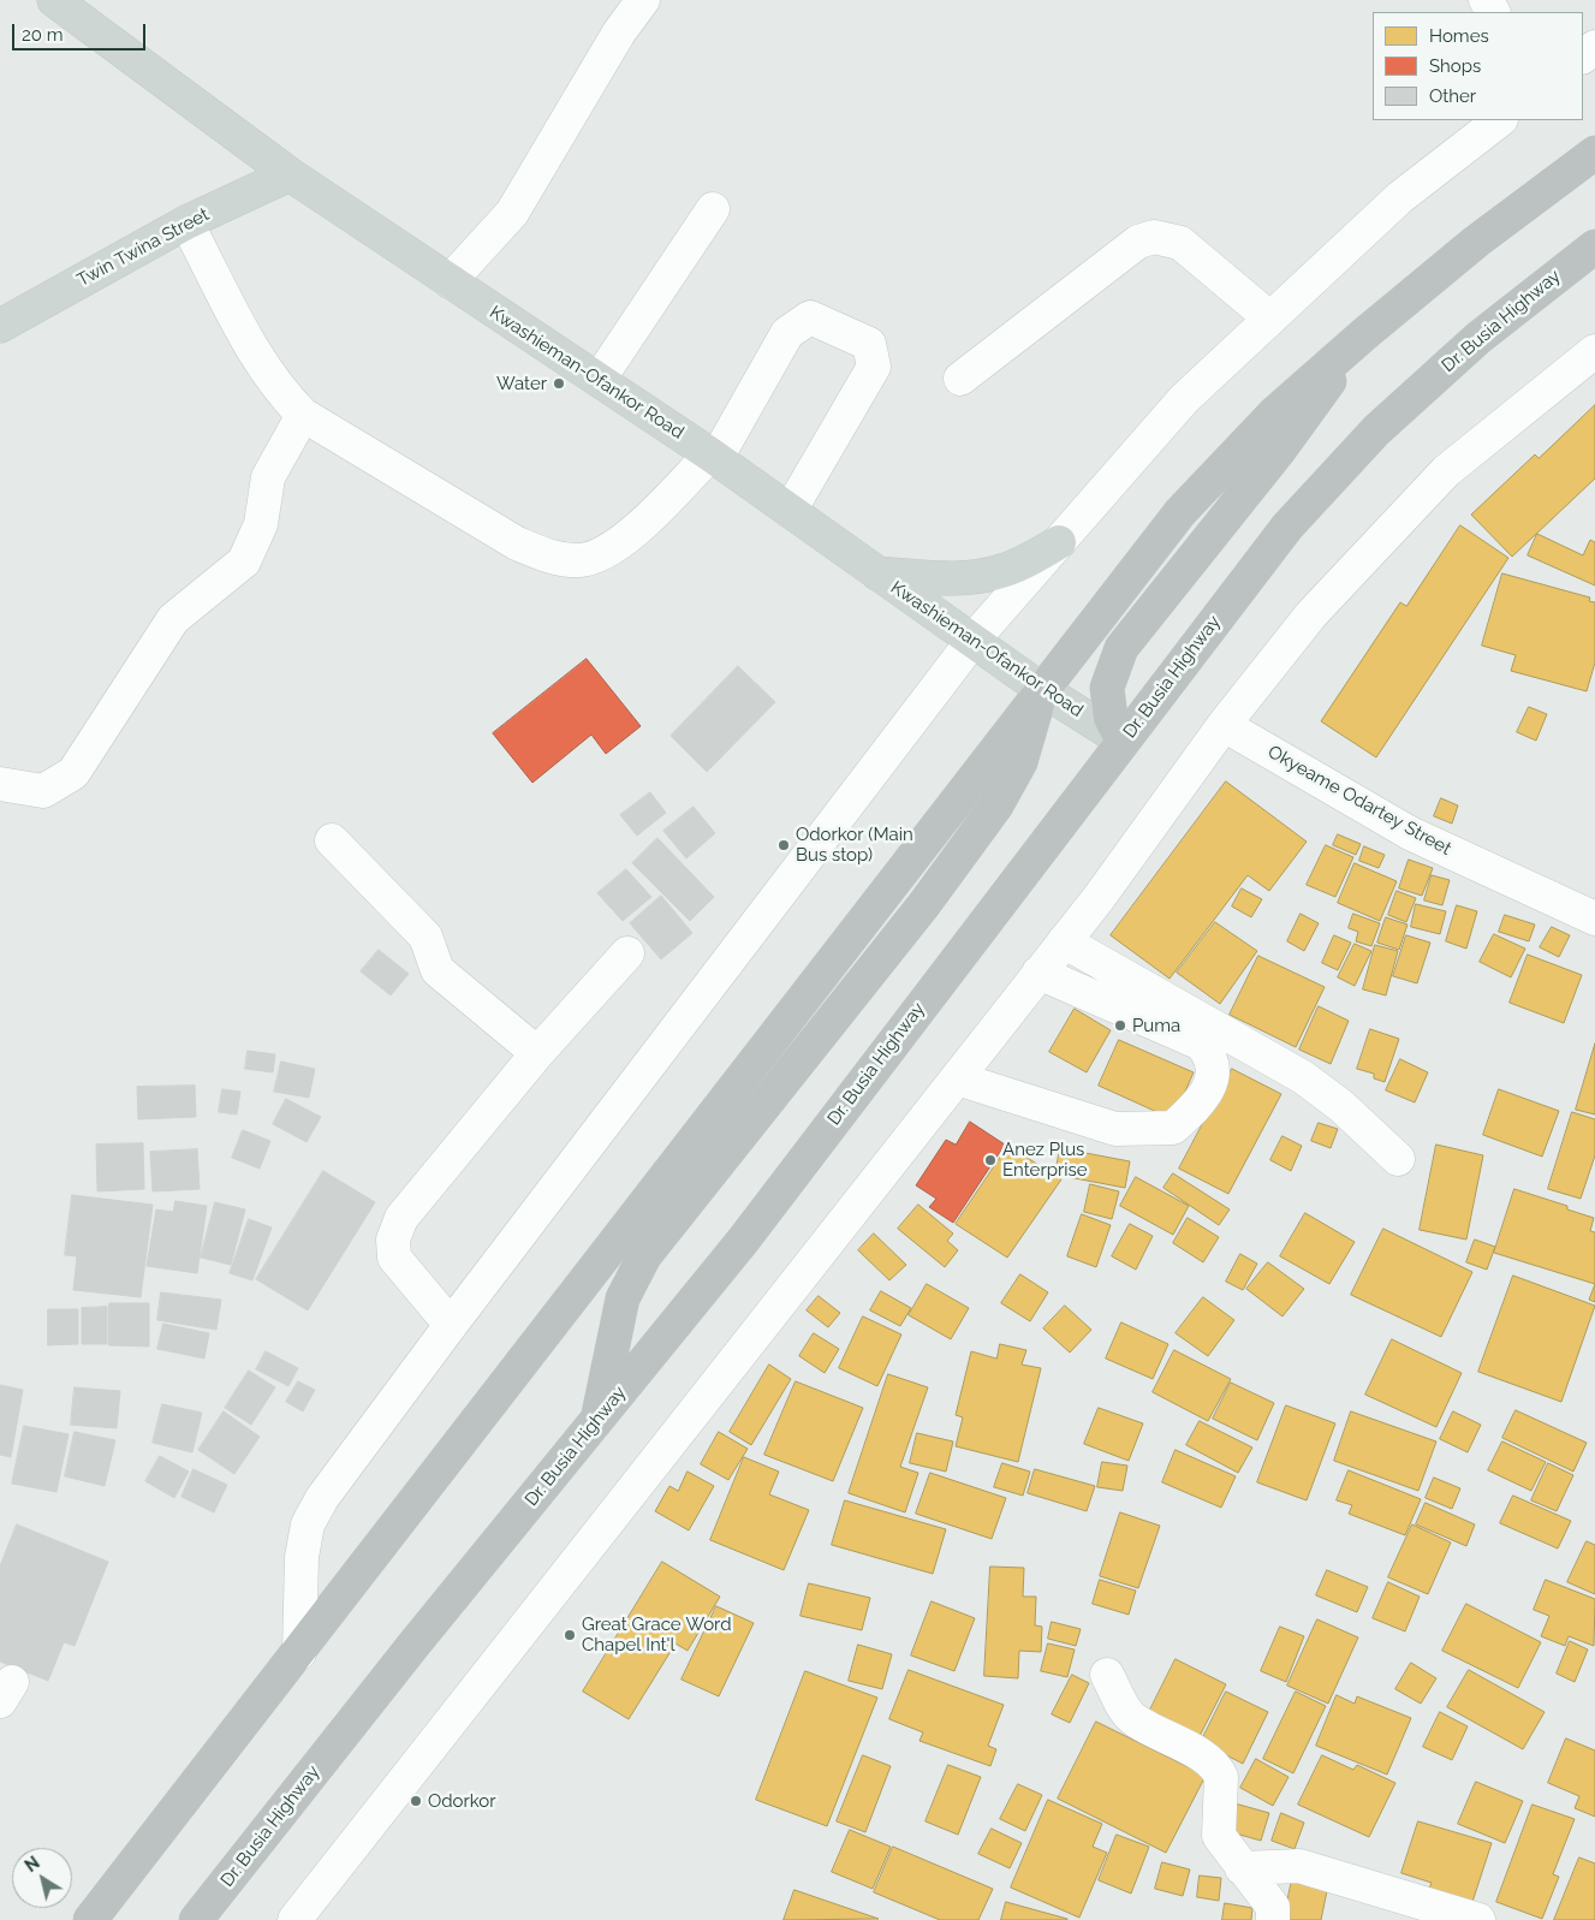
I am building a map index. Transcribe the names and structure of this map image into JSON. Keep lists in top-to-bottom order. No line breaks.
{"streets":{"highway":["Dr. Busia Highway"],"main road":["Twin Twina Street","Kwashieman-Ofankor Road"],"street":["Okyeame Odartey Street"]},"crossings":[["Twin Twina Street","Kwashieman-Ofankor Road"],["Dr. Busia Highway","Kwashieman-Ofankor Road"]],"places":["Water","Odorkor (Main Bus stop)","Puma","Anez Plus Enterprise","Great Grace Word Chapel Int'l","Odorkor"],"legend":["Homes","Shops","Other"],"scale_bar":"20 m","north":"top left"}
